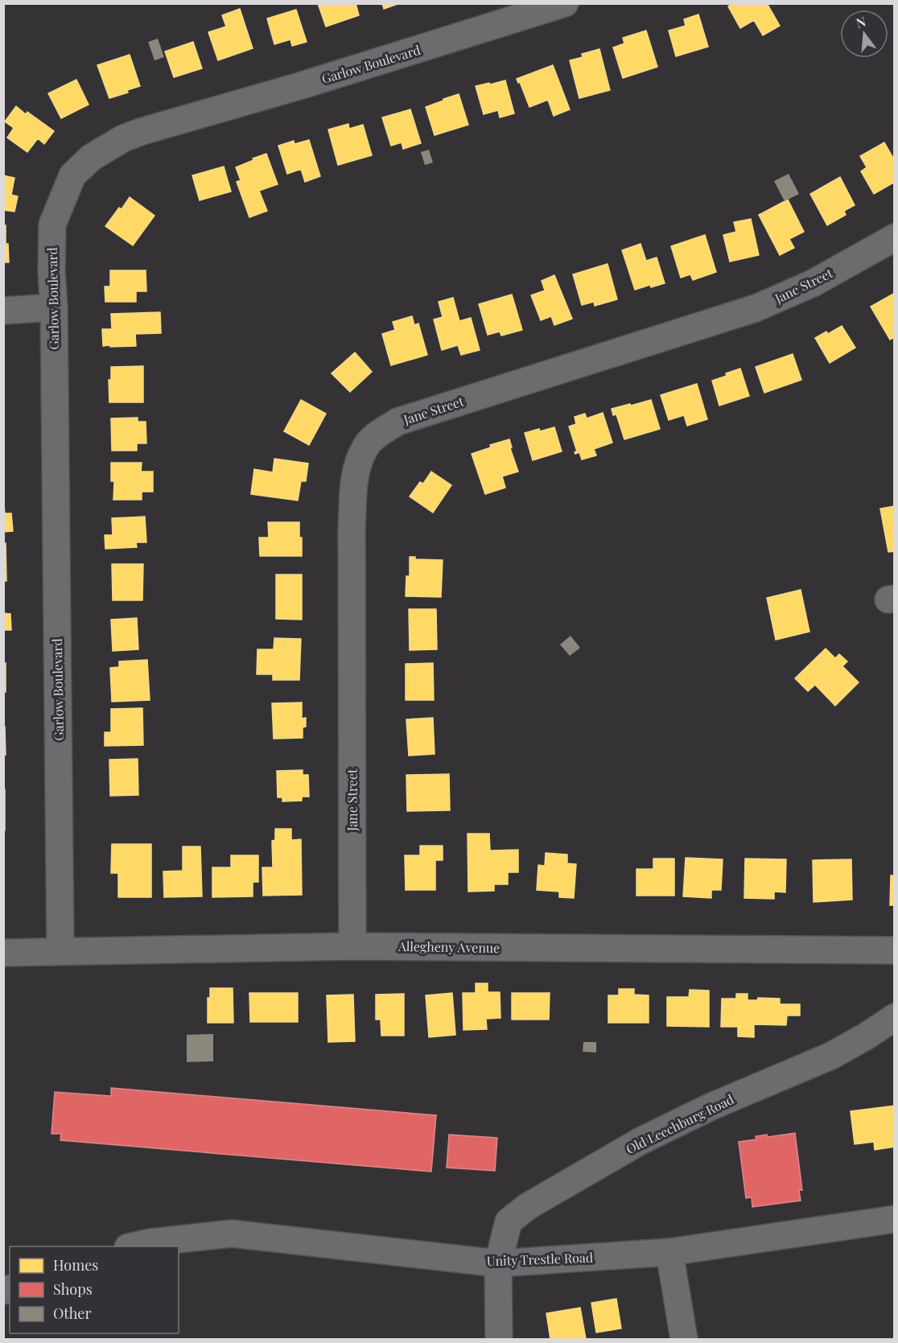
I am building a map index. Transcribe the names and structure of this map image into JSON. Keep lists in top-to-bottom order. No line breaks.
{"streets":{"street":["Garlow Boulevard","Jane Street","Allegheny Avenue","Old Leechburg Road","Unity Trestle Road"]},"crossings":[["Garlow Boulevard","Allegheny Avenue"],["Jane Street","Allegheny Avenue"],["Old Leechburg Road","Unity Trestle Road"]],"legend":["Homes","Shops","Other"],"north":"top"}
